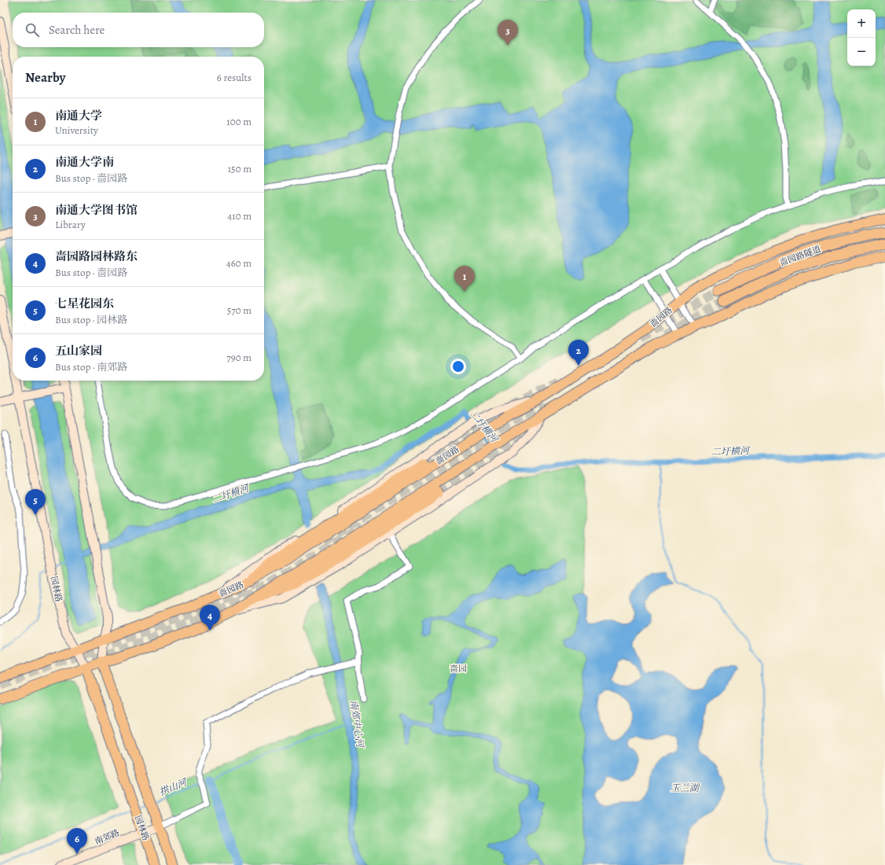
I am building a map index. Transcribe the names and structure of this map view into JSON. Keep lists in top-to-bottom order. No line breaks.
{"streets":{"highway":["啬园路隧道"],"main road":["啬园路","园林路"],"street":["南郊路"]},"crossings":[["啬园路","园林路"],["园林路","南郊路"]],"water":["二圩横河","南郊中心河","拱山河","玉兰湖"],"parks":["啬园"],"page":{"map_buttons":["+","−"],"search":"Search here","pins":["3","1","2","5","4","6"],"heading":["Nearby","6 results"],"list":[{"mark":"1","name":"南通大学","note":"University","value":"100 m"},{"mark":"2","name":"南通大学南","note":"Bus stop · 啬园路","value":"150 m"},{"mark":"3","name":"南通大学图书馆","note":"Library","value":"410 m"},{"mark":"4","name":"啬园路园林路东","note":"Bus stop · 啬园路","value":"460 m"},{"mark":"5","name":"七星花园东","note":"Bus stop · 园林路","value":"570 m"},{"mark":"6","name":"五山家园","note":"Bus stop · 南郊路","value":"790 m"}]}}
